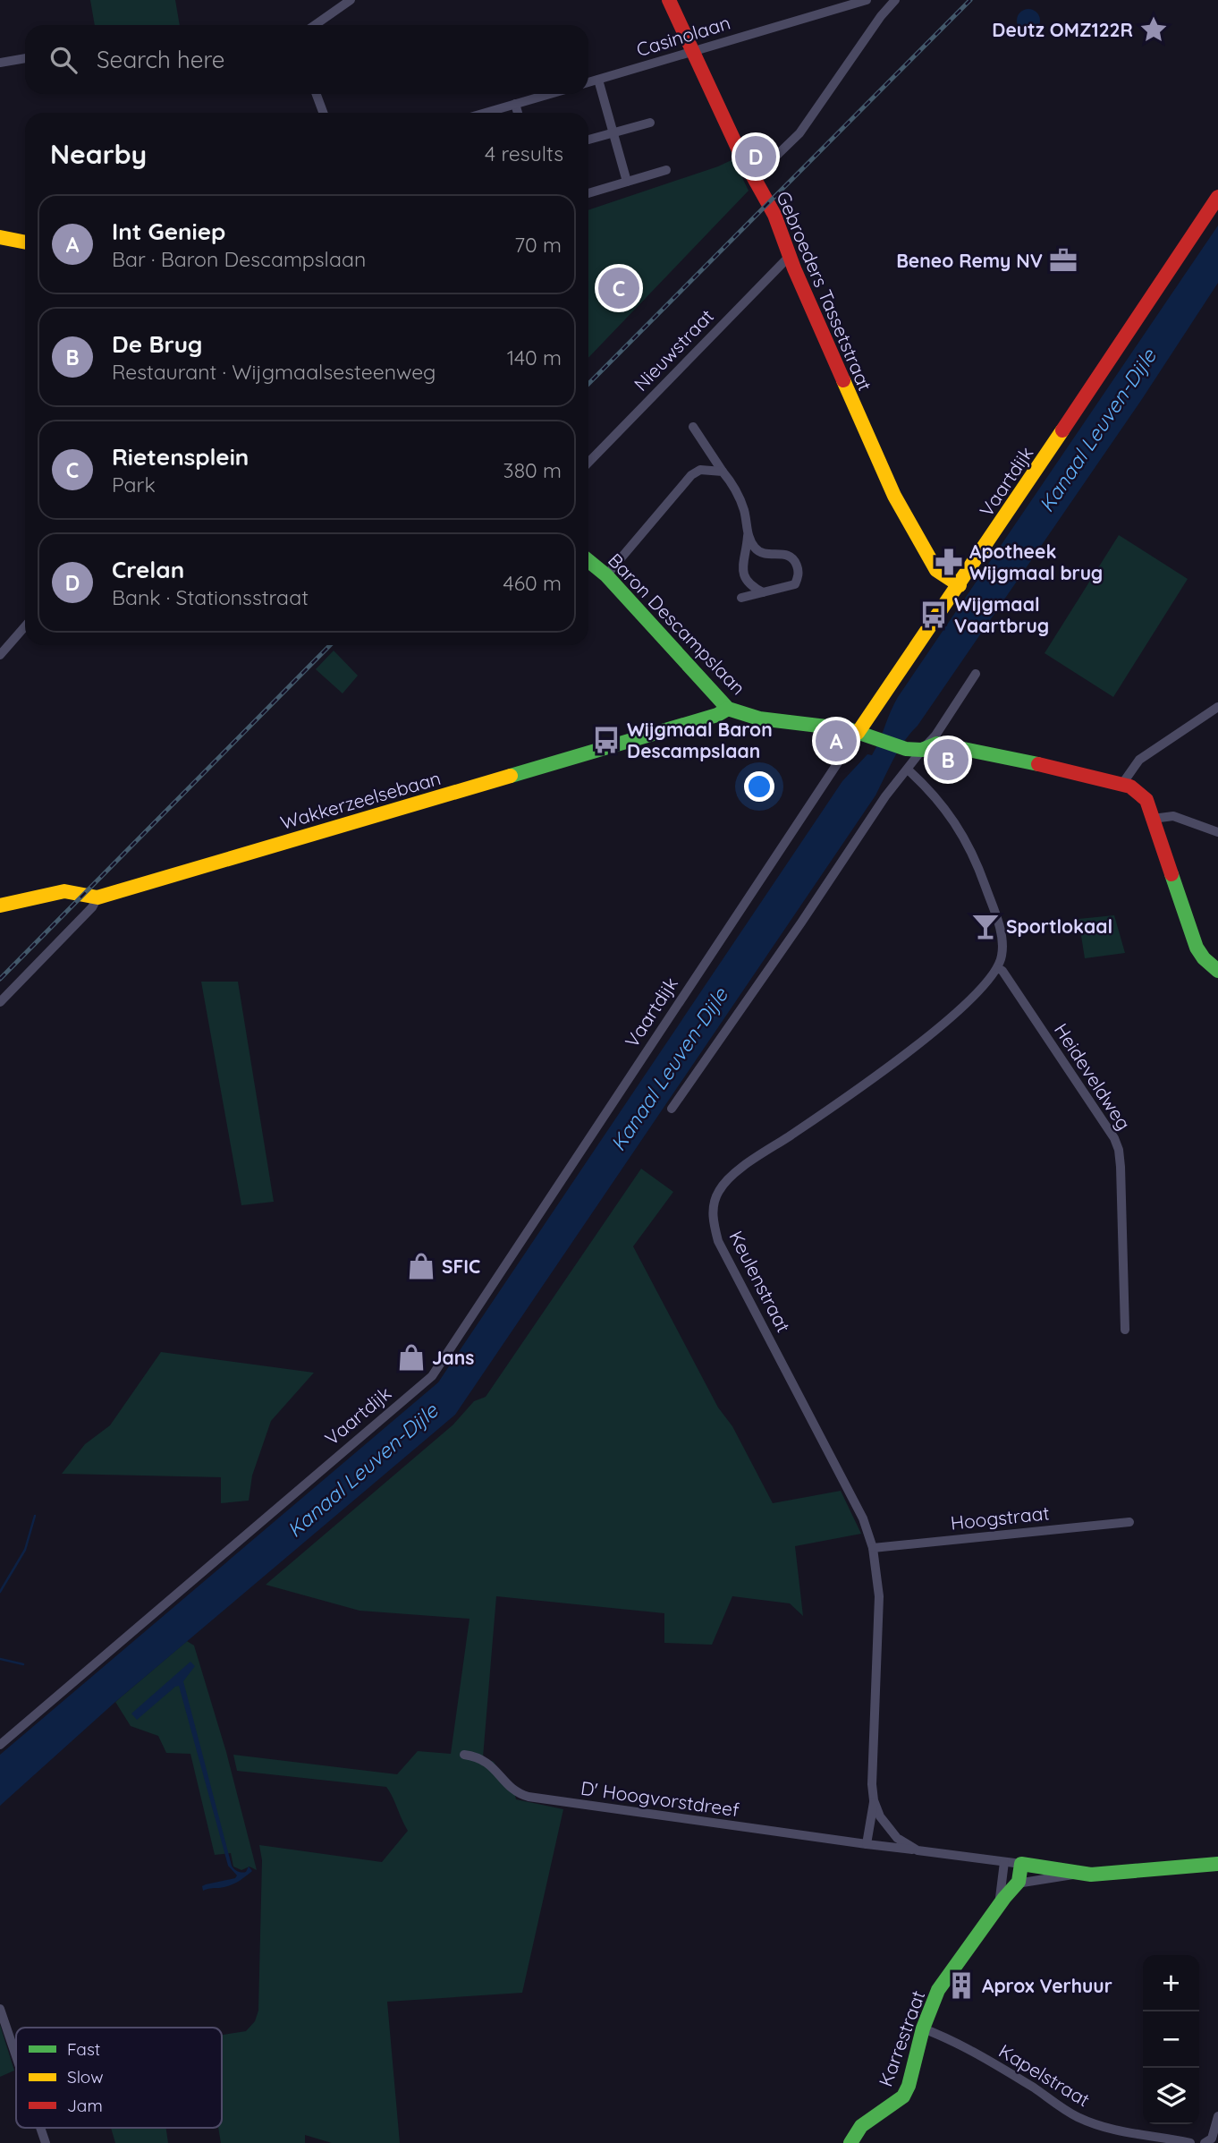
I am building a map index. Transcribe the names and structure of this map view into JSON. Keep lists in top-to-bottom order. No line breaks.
{"streets":{"street":["Casinolaan","Gebroeders Tassetstraat","Nieuwstraat","Vaartdijk","Baron Descampslaan","Wakkerzeelsebaan","Heideveldweg","Keulenstraat","Hoogstraat","D' Hoogvorstdreef","Karrestraat","Kapelstraat"]},"crossings":[["Casinolaan","Gebroeders Tassetstraat"],["Gebroeders Tassetstraat","Nieuwstraat"],["Gebroeders Tassetstraat","Vaartdijk"],["Vaartdijk","Baron Descampslaan"],["Baron Descampslaan","Wakkerzeelsebaan"],["Heideveldweg","Keulenstraat"],["Keulenstraat","Hoogstraat"],["Keulenstraat","D' Hoogvorstdreef"],["Keulenstraat","Karrestraat"],["Karrestraat","Kapelstraat"]],"water":["Kanaal Leuven-Dijle"],"places":{"place":["Deutz OMZ122R"],"office":["Beneo Remy NV"],"pharmacy":["Apotheek Wijgmaal brug"],"bus stop":["Wijgmaal Vaartbrug","Wijgmaal Baron Descampslaan"],"bar":["Sportlokaal"],"shop":["SFIC","Jans"],"building":["Aprox Verhuur"]},"legend":["Fast","Slow","Jam"],"page":{"search":"Search here","heading":["Nearby","4 results"],"pins":["D","C","A","B"],"list":[{"mark":"A","name":"Int Geniep","note":"Bar · Baron Descampslaan","value":"70 m"},{"mark":"B","name":"De Brug","note":"Restaurant · Wijgmaalsesteenweg","value":"140 m"},{"mark":"C","name":"Rietensplein","note":"Park","value":"380 m"},{"mark":"D","name":"Crelan","note":"Bank · Stationsstraat","value":"460 m"}],"map_buttons":["+","−"]}}
